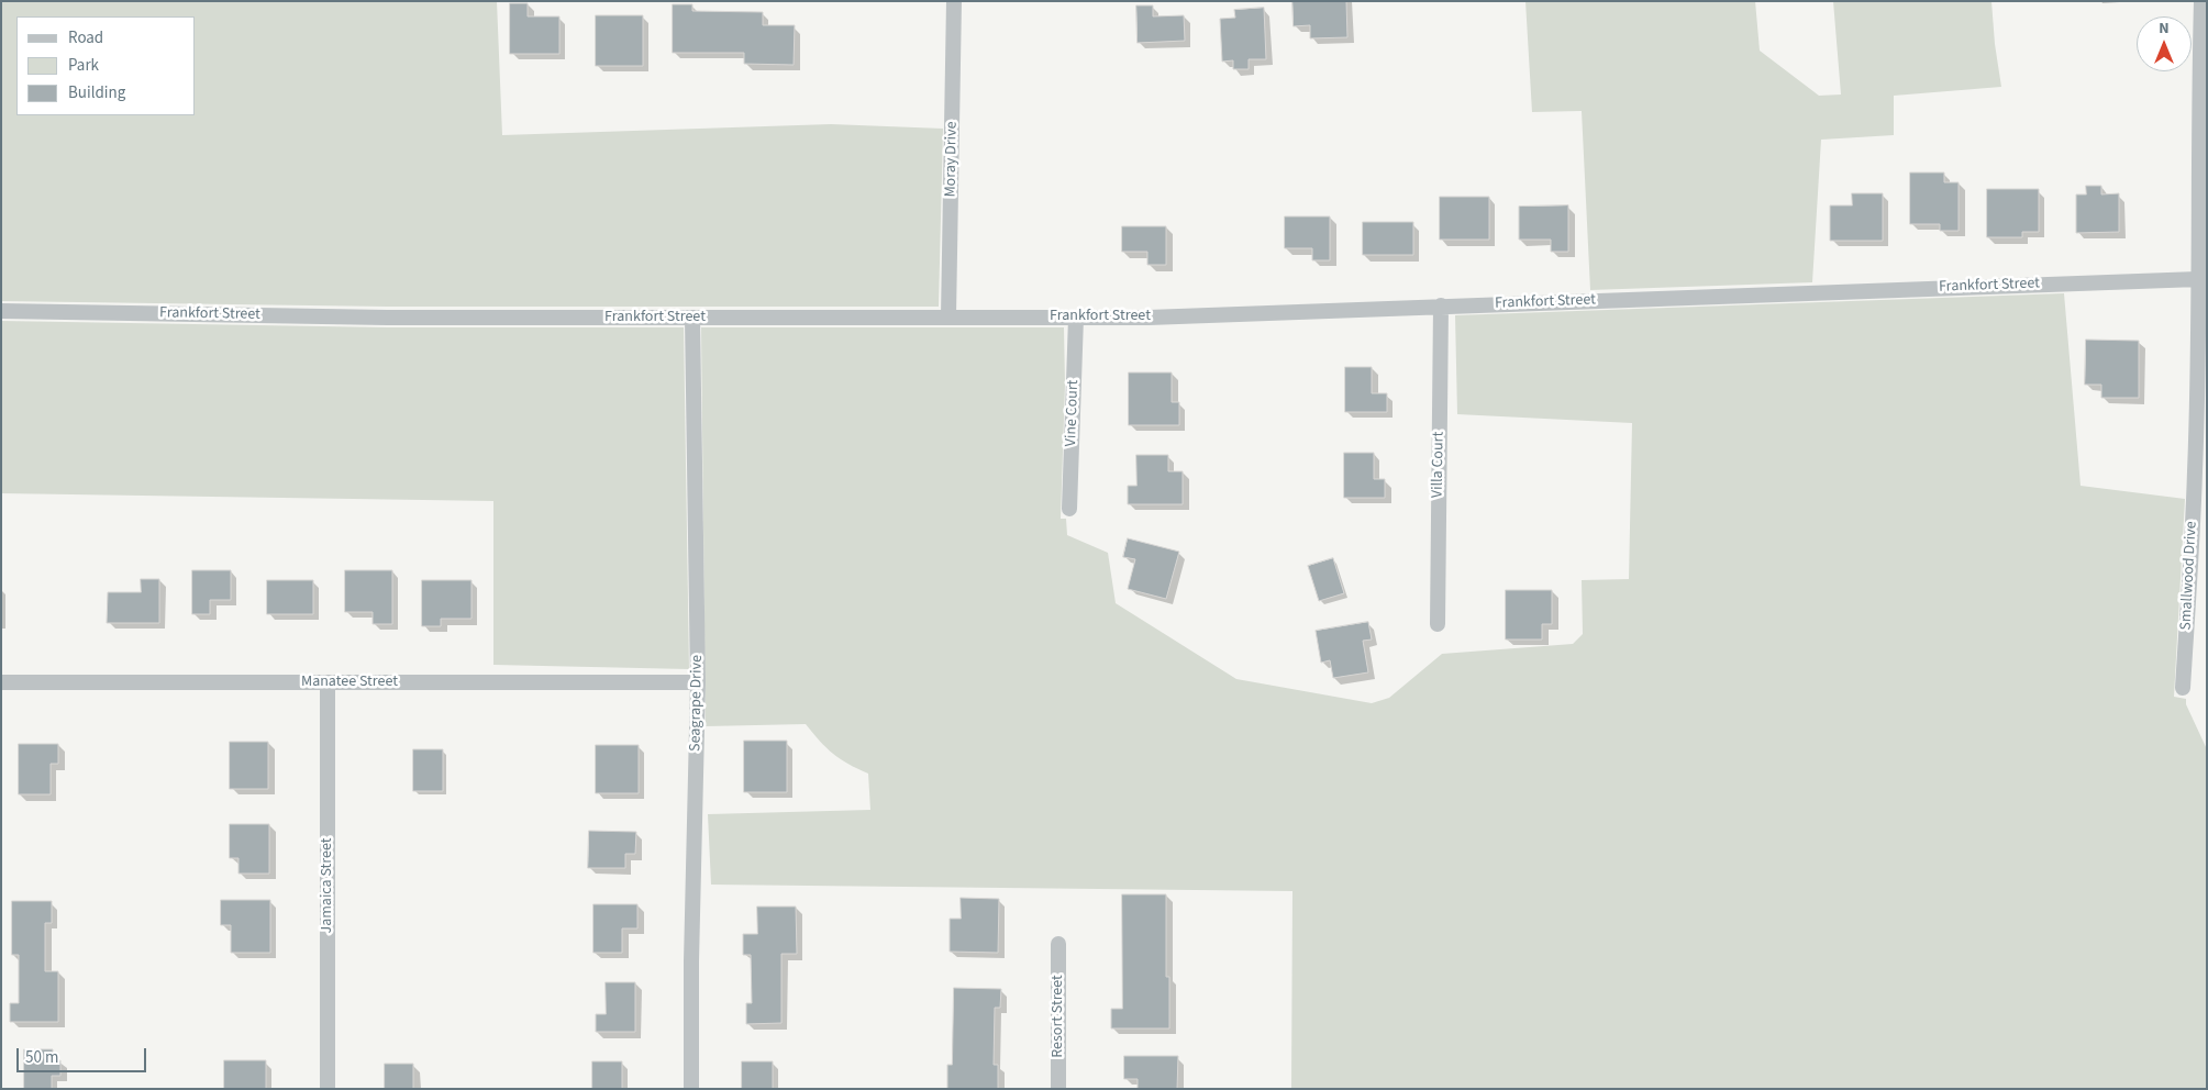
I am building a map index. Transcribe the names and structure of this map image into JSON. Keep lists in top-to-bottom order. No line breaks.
{"streets":{"street":["Moray Drive","Frankfort Street","Vine Court","Villa Court","Smallwood Drive","Manatee Street","Seagrape Drive","Jamaica Street","Resort Street"]},"crossings":[["Moray Drive","Frankfort Street"],["Frankfort Street","Vine Court"],["Frankfort Street","Villa Court"],["Frankfort Street","Smallwood Drive"],["Frankfort Street","Seagrape Drive"],["Manatee Street","Seagrape Drive"],["Manatee Street","Jamaica Street"]],"legend":["Road","Park","Building"],"scale_bar":"50 m","north":"top"}
